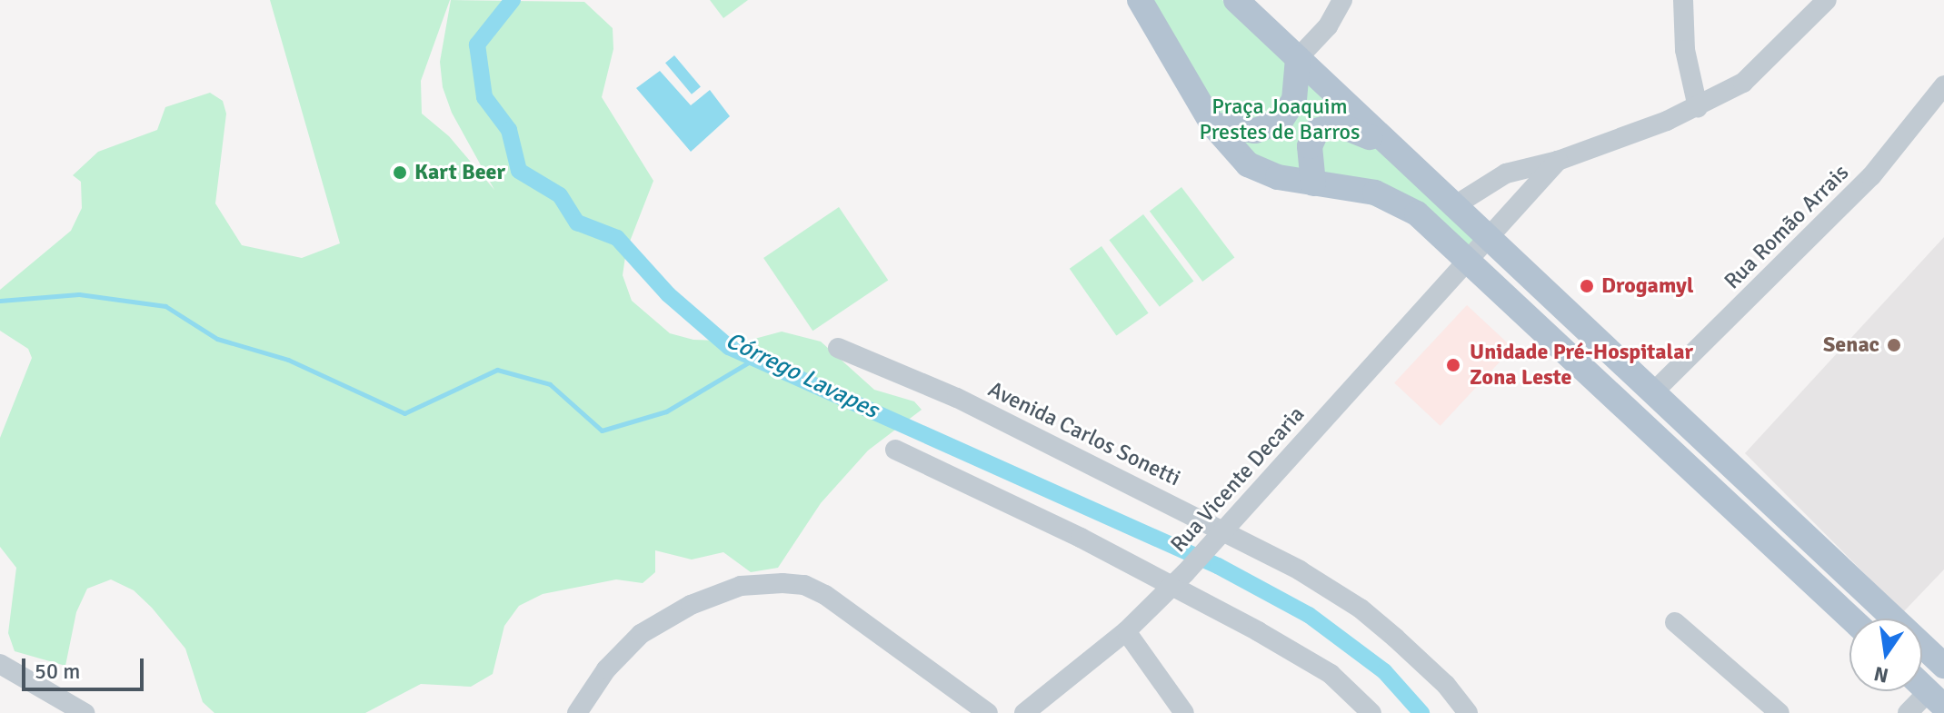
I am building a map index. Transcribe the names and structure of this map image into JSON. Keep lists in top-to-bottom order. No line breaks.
{"streets":{"street":["Rua Romão Arrais","Avenida Carlos Sonetti","Rua Vicente Decaria"]},"crossings":[["Avenida Carlos Sonetti","Rua Vicente Decaria"]],"water":["Córrego Lavapes"],"parks":["Praça Joaquim Prestes de Barros"],"places":["Kart Beer","Drogamyl","Senac","Unidade Pré-Hospitalar Zona Leste"],"scale_bar":"50 m","north":"bottom"}
